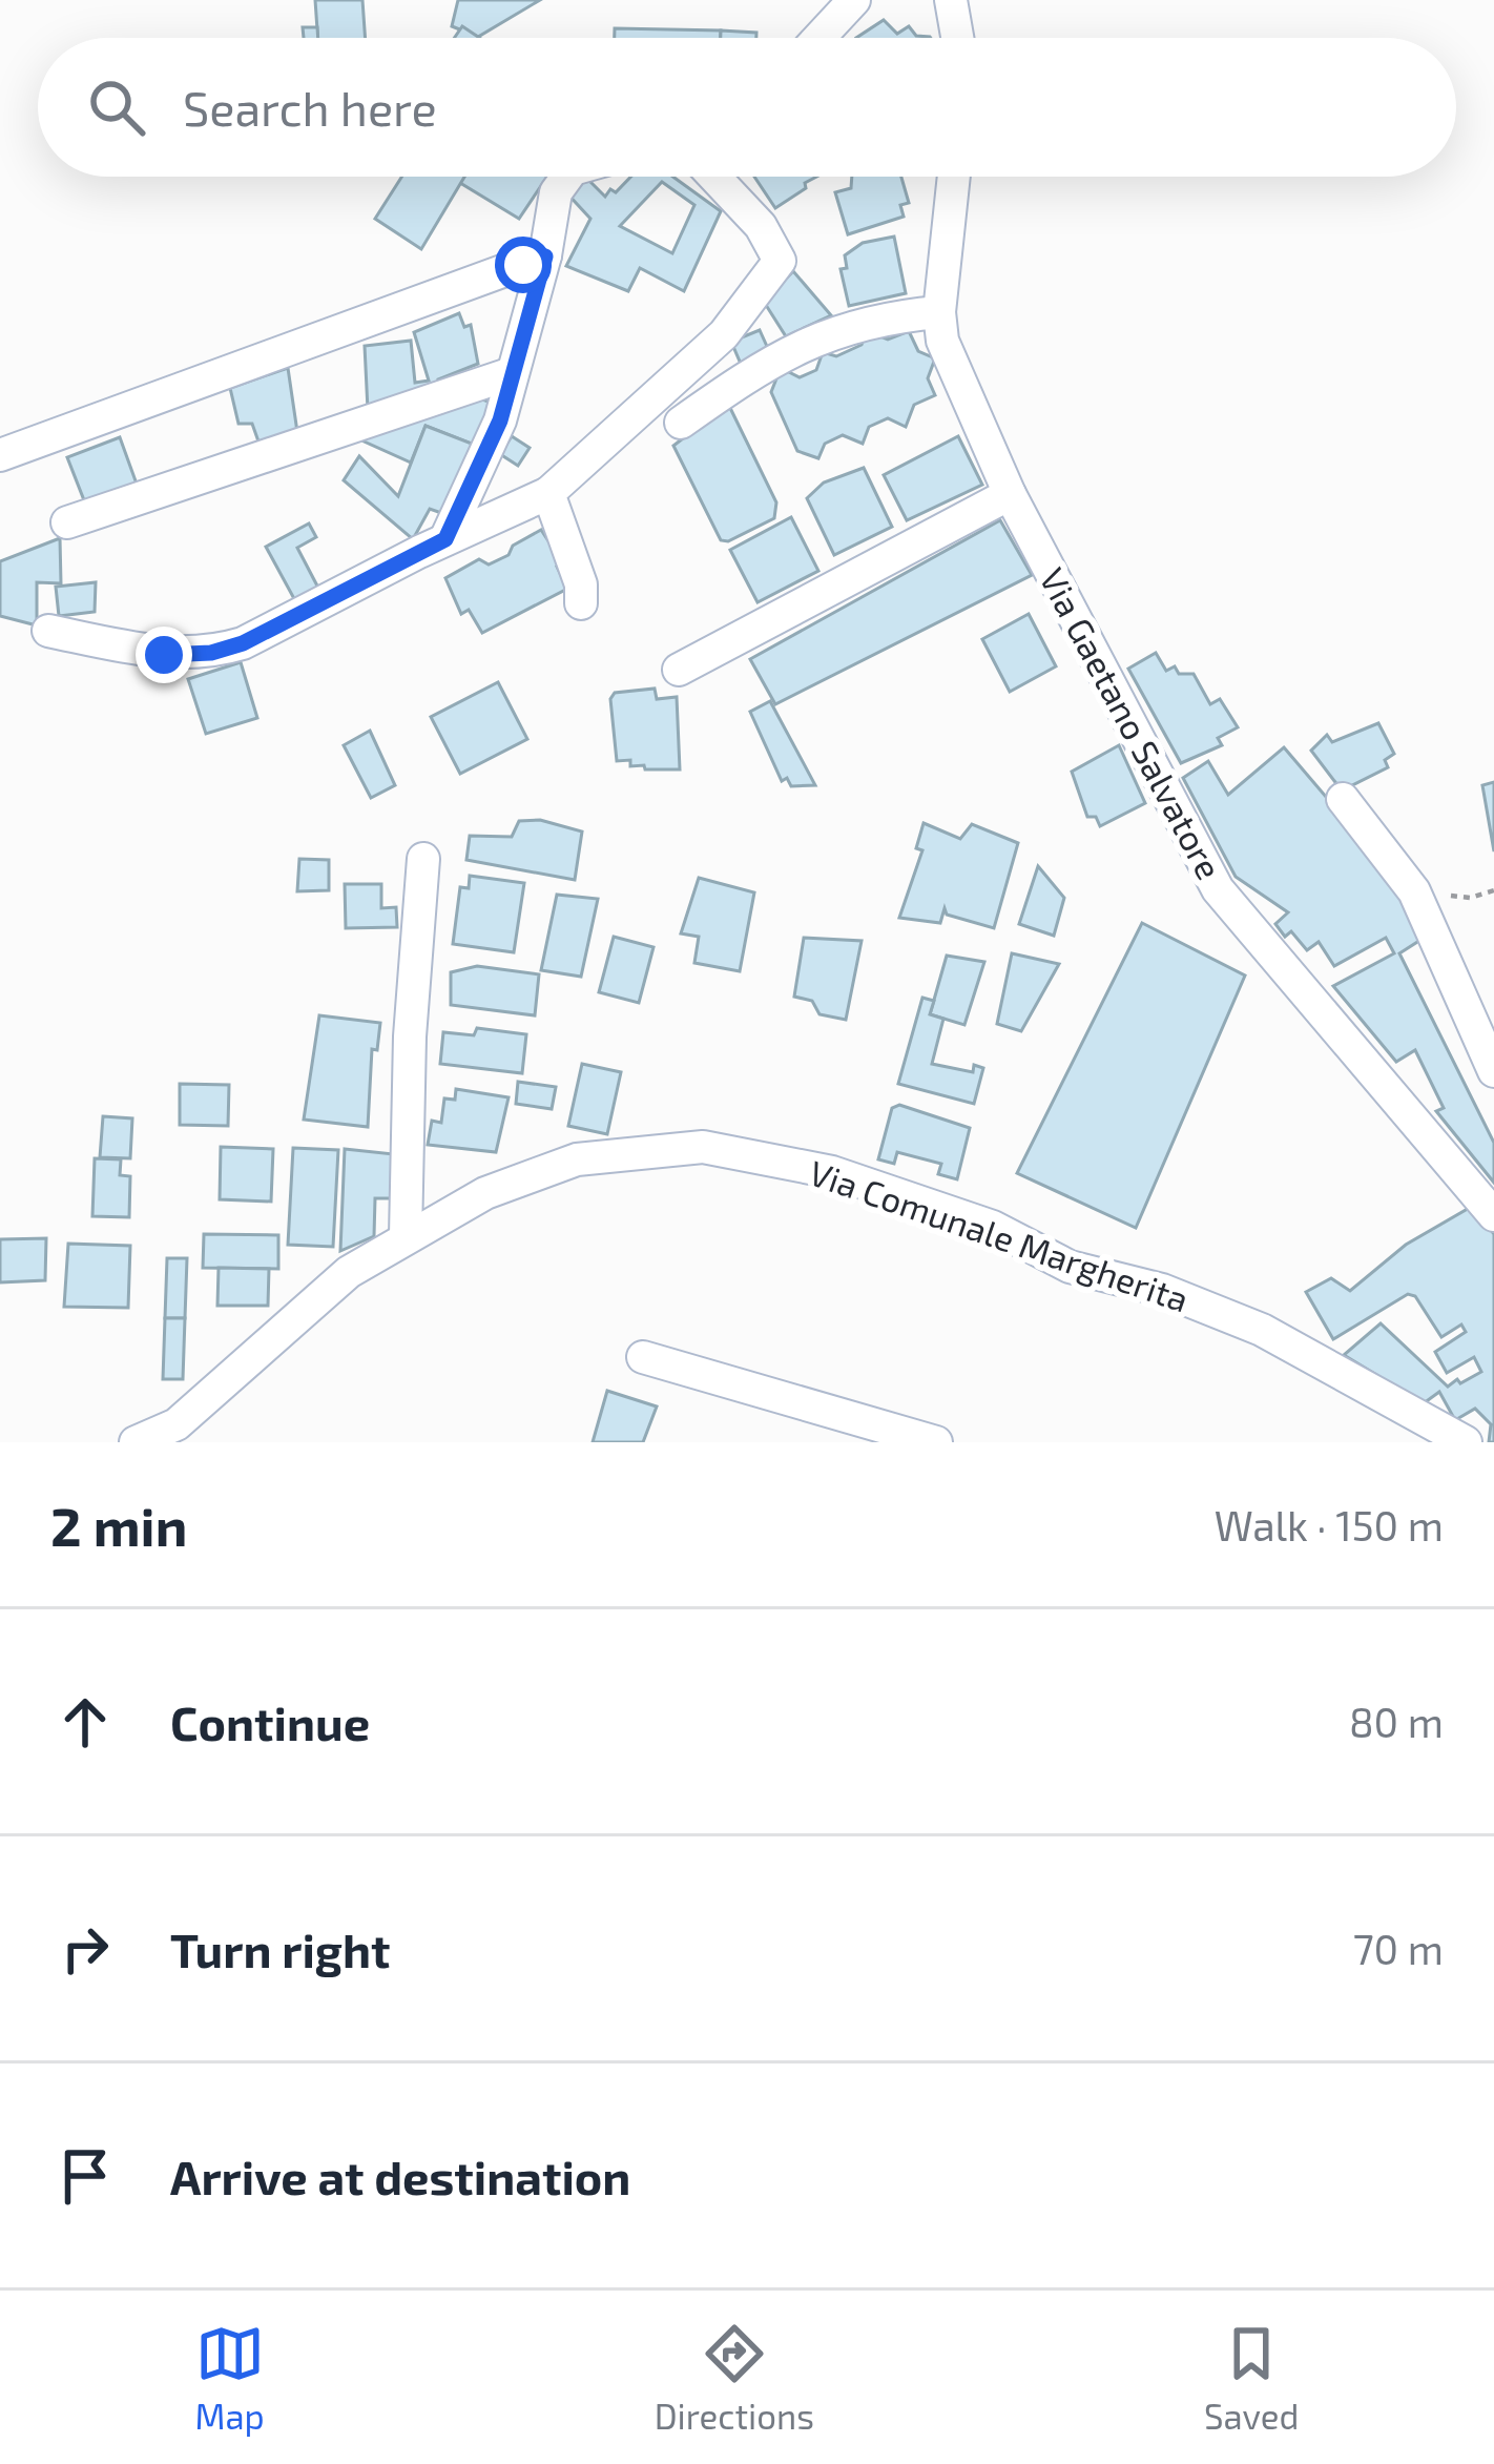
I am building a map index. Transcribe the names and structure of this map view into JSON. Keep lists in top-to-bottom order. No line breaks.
{"streets":{"street":["Via Gaetano Salvatore","Via Comunale Margherita"]},"page":{"search":"Search here","heading":["2 min","Walk · 150 m"],"list":[["Continue","80 m"],["Turn right","70 m"],"Arrive at destination"],"nav":["Map","Directions","Saved"]}}
